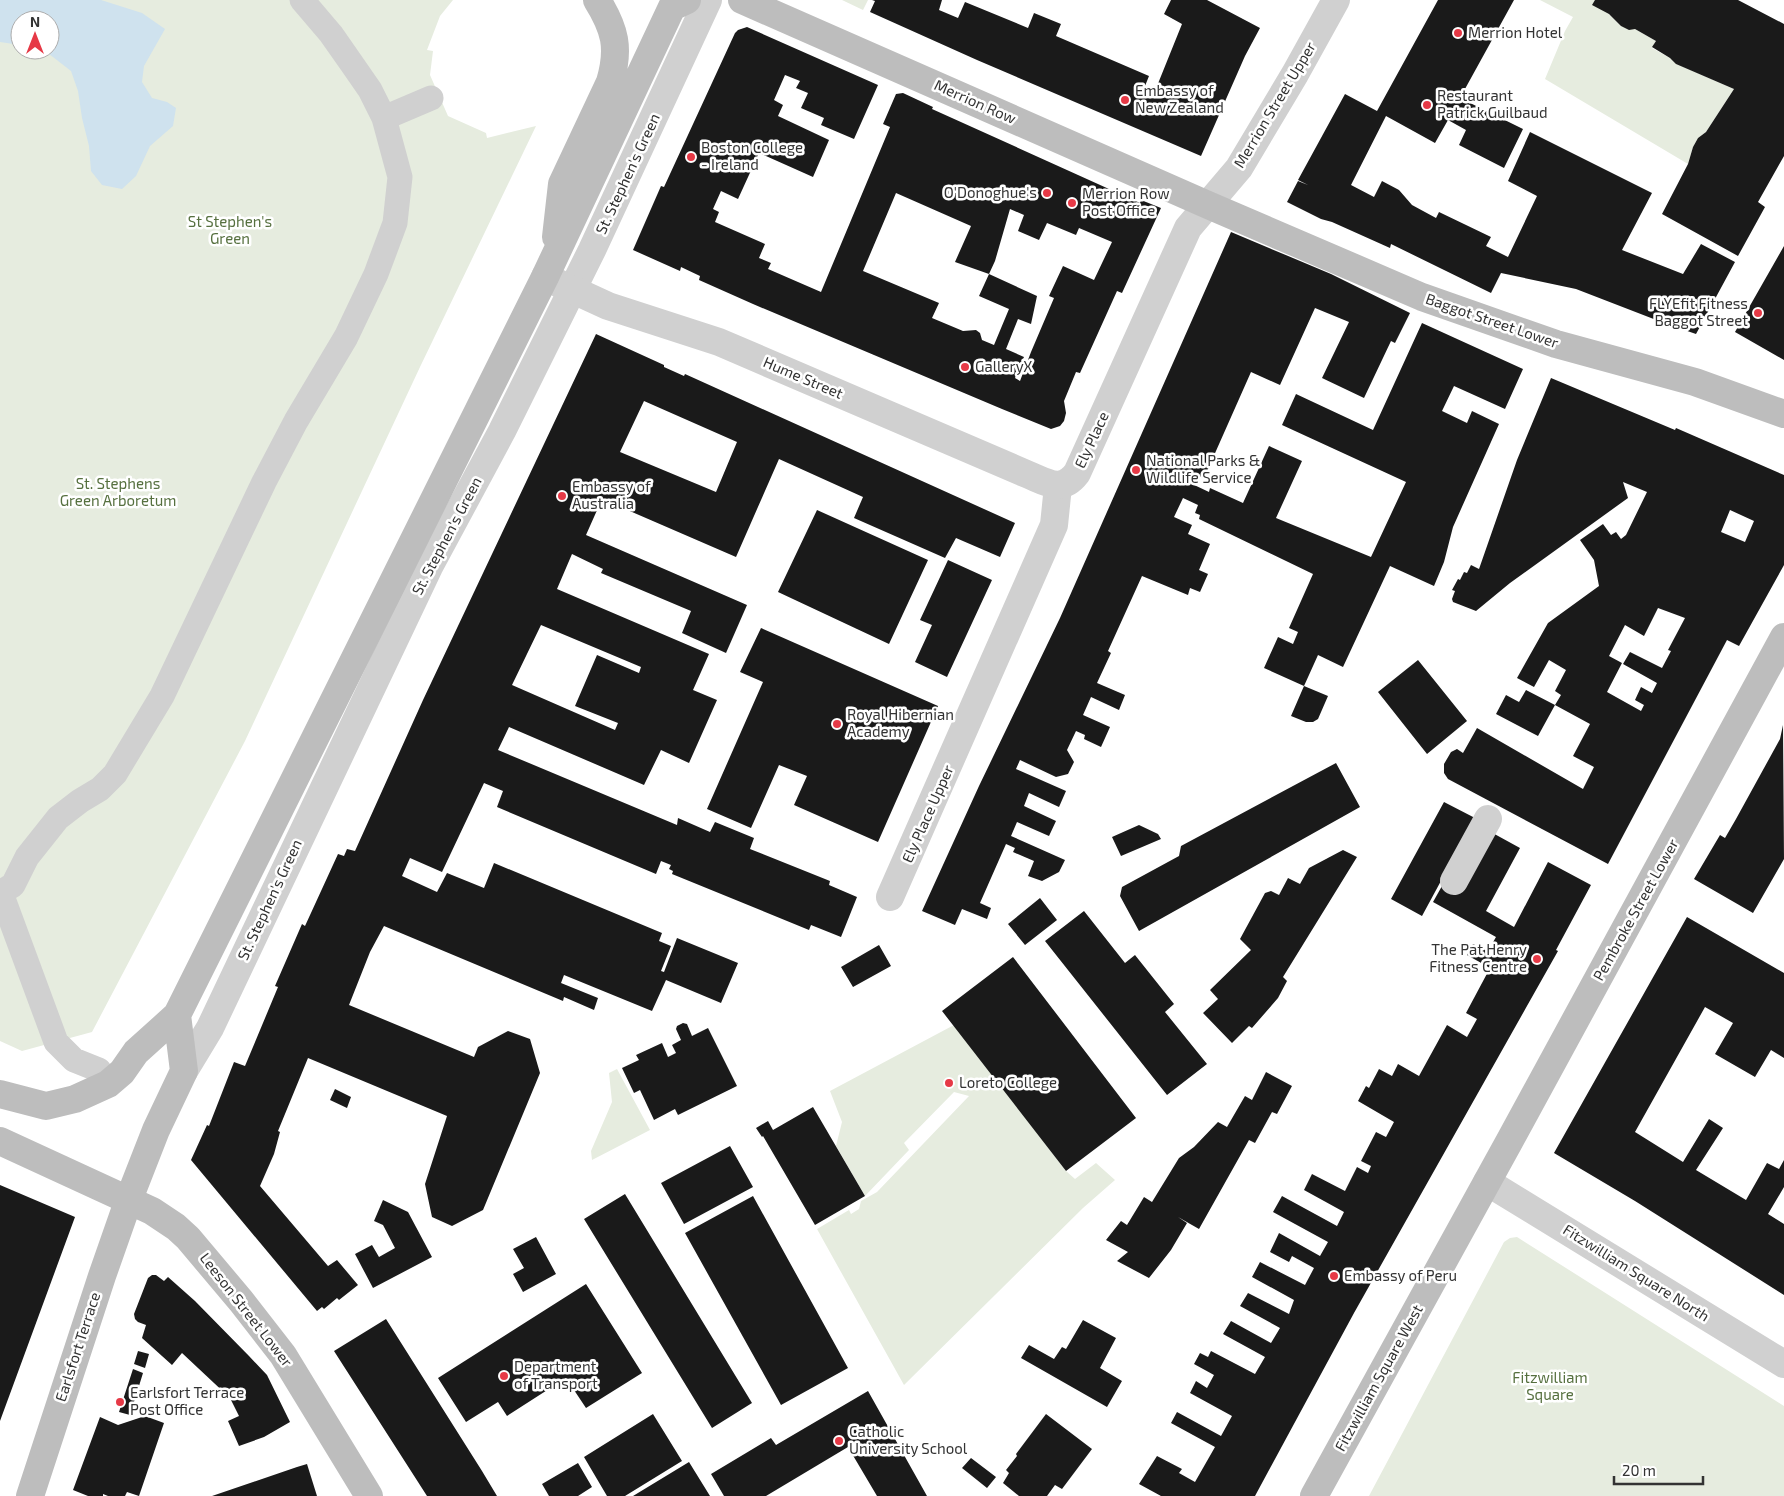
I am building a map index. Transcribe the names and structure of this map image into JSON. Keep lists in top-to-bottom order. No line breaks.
{"streets":{"main road":["Merrion Row","St. Stephen's Green","Baggot Street Lower","Pembroke Street Lower","Leeson Street Lower","Earlsfort Terrace","Fitzwilliam Square West"],"street":["Merrion Street Upper","Hume Street","Ely Place","Ely Place Upper","Fitzwilliam Square North"]},"crossings":[["Merrion Row","Merrion Street Upper"],["Merrion Row","Baggot Street Lower"],["Merrion Row","Ely Place"],["Merrion Street Upper","Baggot Street Lower"],["Merrion Street Upper","Ely Place"],["St. Stephen's Green","Hume Street"],["St. Stephen's Green","Leeson Street Lower"],["St. Stephen's Green","Earlsfort Terrace"],["Baggot Street Lower","Ely Place"],["Hume Street","Ely Place"],["Hume Street","Ely Place Upper"],["Ely Place","Ely Place Upper"],["Pembroke Street Lower","Fitzwilliam Square North"],["Pembroke Street Lower","Fitzwilliam Square West"],["Fitzwilliam Square North","Fitzwilliam Square West"],["Leeson Street Lower","Earlsfort Terrace"]],"parks":["St Stephen's Green","St. Stephens Green Arboretum","Fitzwilliam Square"],"places":["Merrion Hotel","Embassy of New Zealand","Restaurant Patrick Guilbaud","Boston College - Ireland","O'Donoghue's","Merrion Row Post Office","FLYEfit Fitness Baggot Street","GalleryX","National Parks & Wildlife Service","Embassy of Australia","Royal Hibernian Academy","The Pat Henry Fitness Centre","Loreto College","Embassy of Peru","Department of Transport","Earlsfort Terrace Post Office","Catholic University School"],"scale_bar":"20 m","north":"top"}
